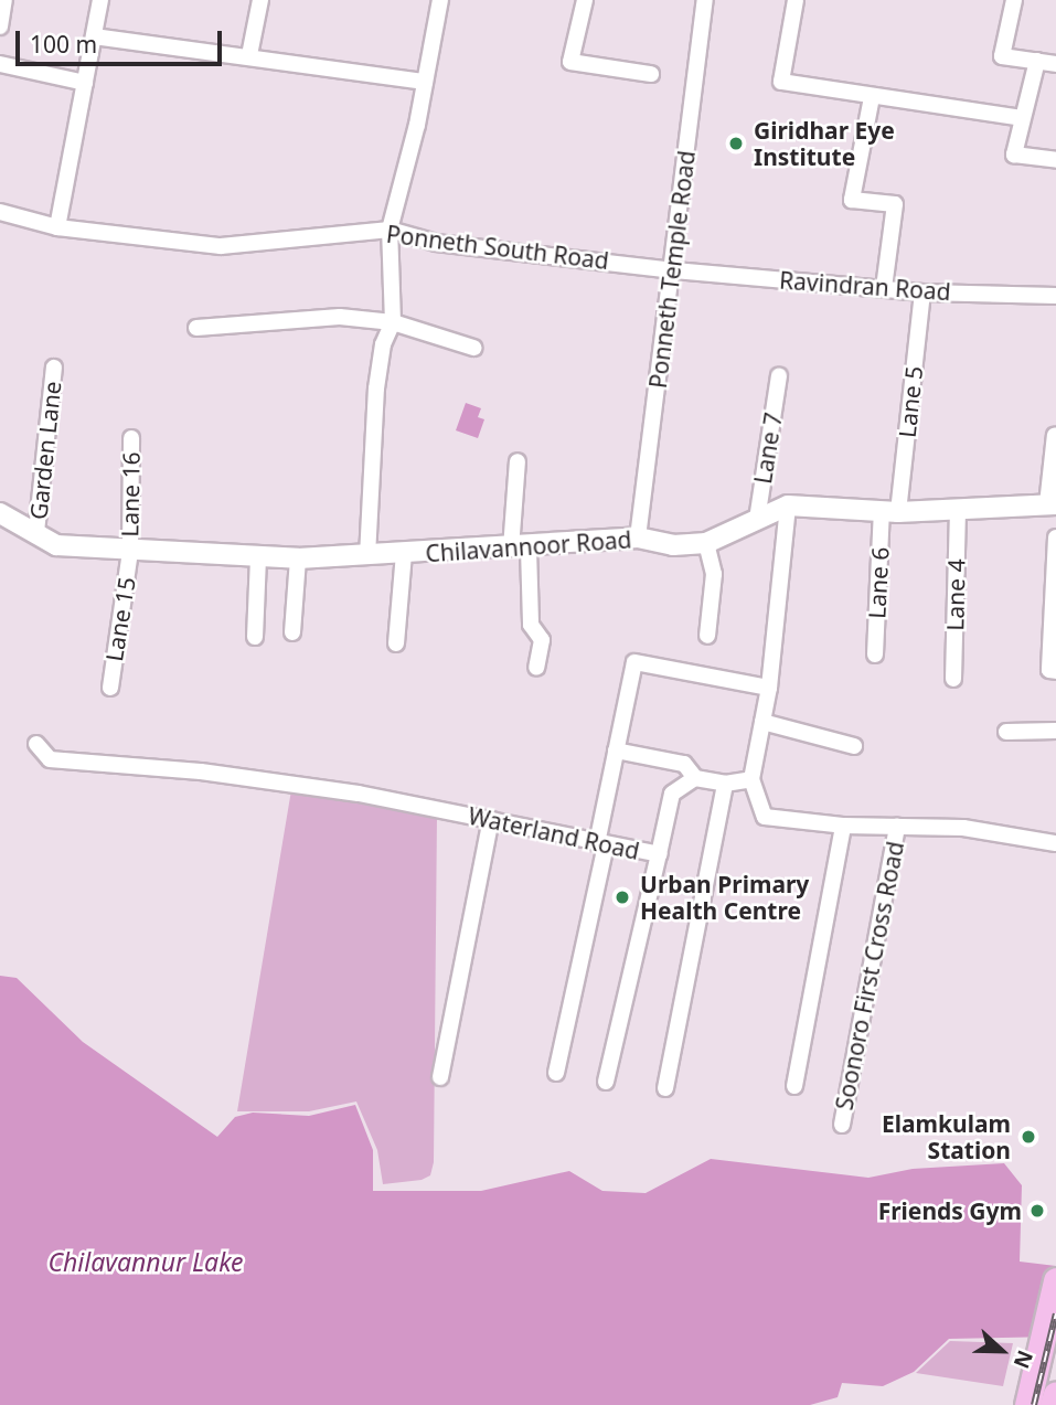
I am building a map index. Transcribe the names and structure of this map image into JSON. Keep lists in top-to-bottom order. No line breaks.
{"streets":{"street":["Ponneth South Road","Ponneth Temple Road","Ravindran Road","Lane 5","Lane 7","Garden Lane","Lane 16","Chilavannoor Road","Lane 6","Lane 4","Lane 15","Waterland Road","Soonoro First Cross Road"]},"crossings":[["Ponneth South Road","Ponneth Temple Road"],["Ponneth South Road","Ravindran Road"],["Ponneth Temple Road","Ravindran Road"],["Ponneth Temple Road","Chilavannoor Road"],["Ravindran Road","Lane 5"],["Lane 5","Lane 6"],["Lane 7","Chilavannoor Road"],["Garden Lane","Chilavannoor Road"],["Lane 16","Chilavannoor Road"],["Lane 16","Lane 15"],["Chilavannoor Road","Lane 15"]],"water":["Chilavannur Lake"],"places":["Giridhar Eye Institute","Urban Primary Health Centre","Elamkulam Station","Friends Gym"],"scale_bar":"100 m","north":"right"}
